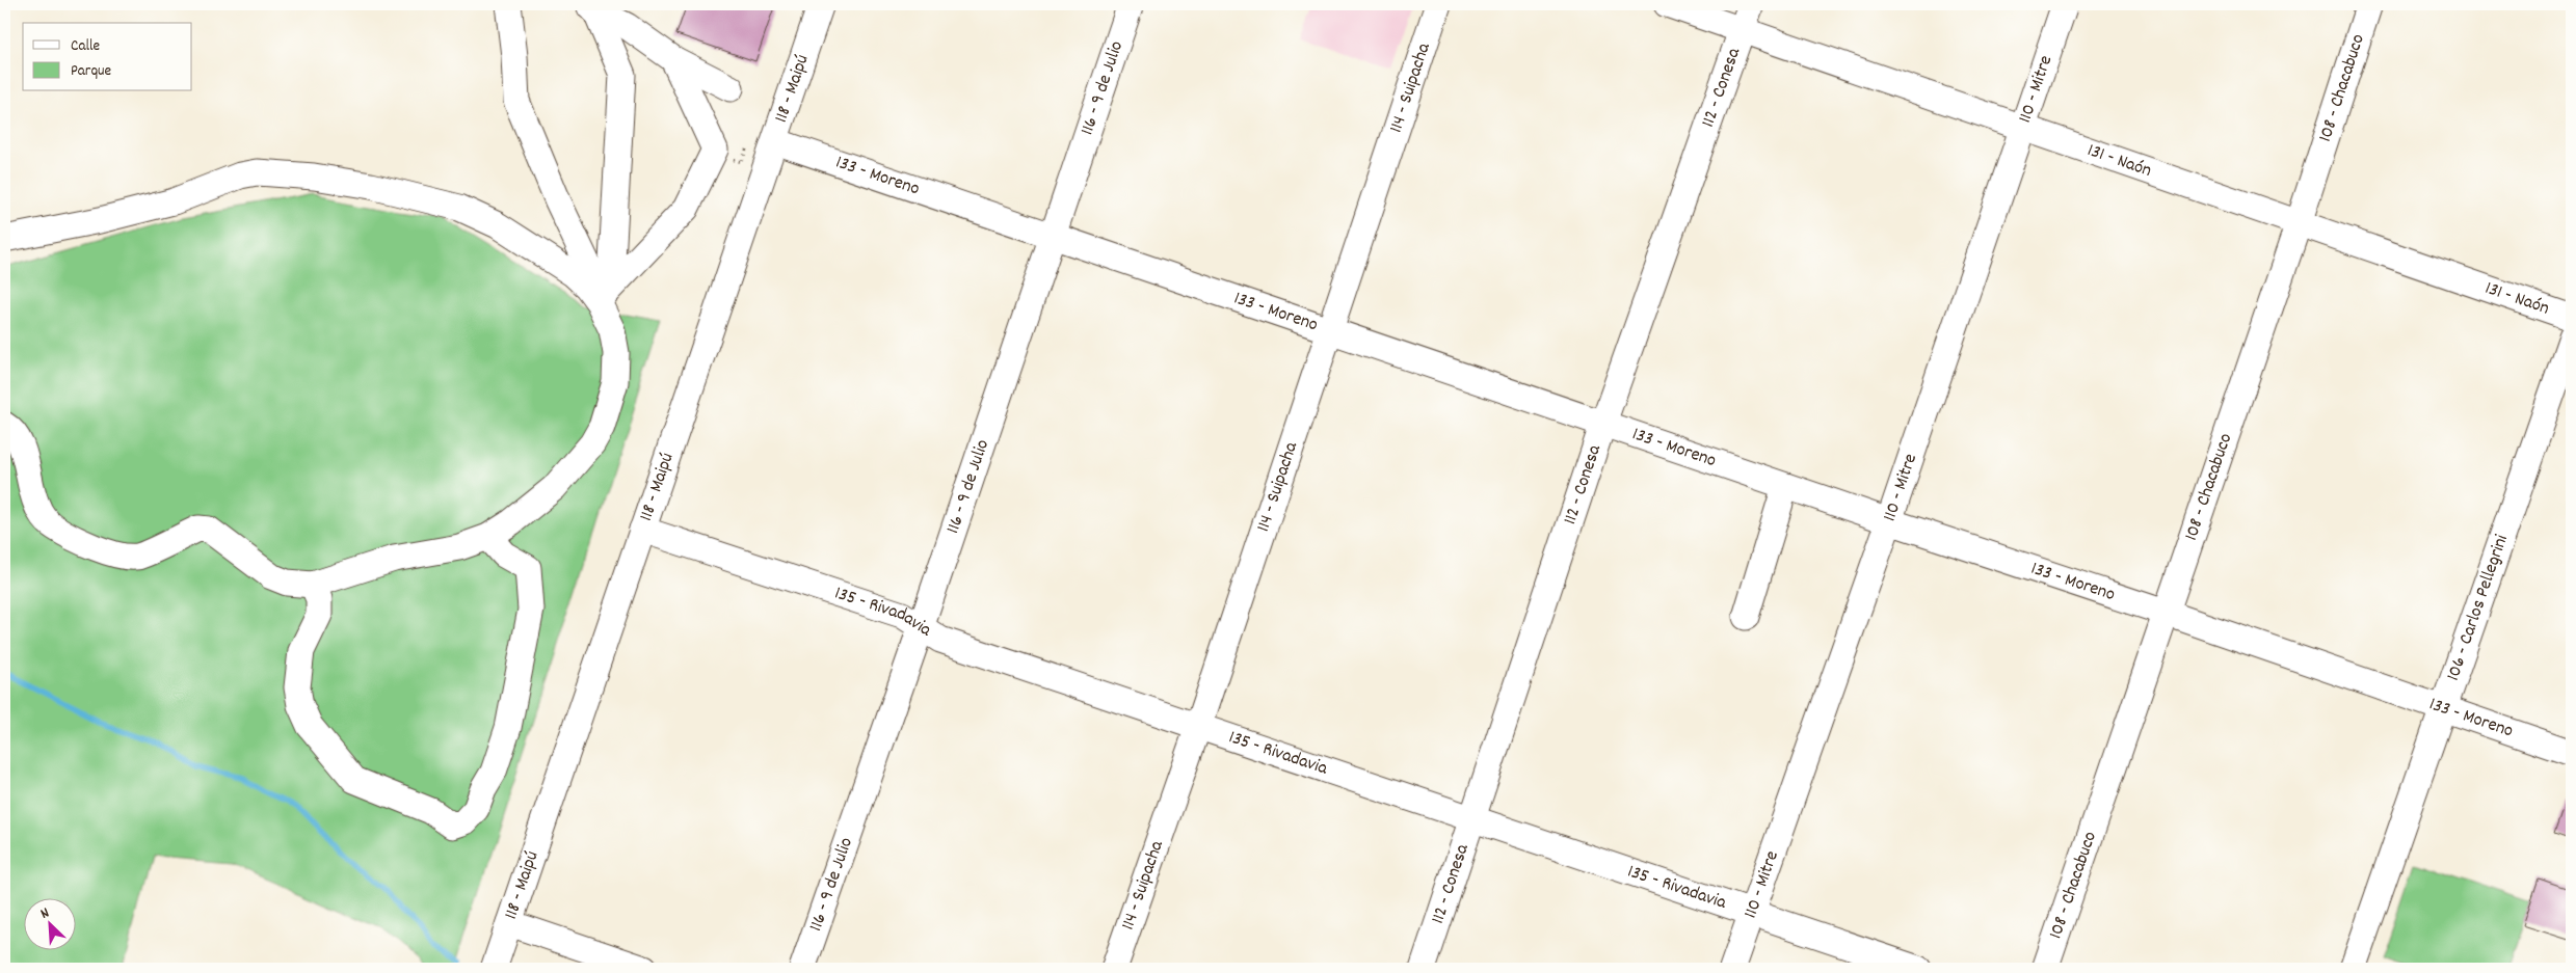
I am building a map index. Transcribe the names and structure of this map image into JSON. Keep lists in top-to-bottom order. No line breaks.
{"streets":{"street":["118 - Maipú","116 - 9 de Julio","114 - Suipacha","112 - Conesa","108 - Chacabuco","110 - Mitre","131 - Naón","133 - Moreno","106 - Carlos Pellegrini","135 - Rivadavia"]},"crossings":[["118 - Maipú","133 - Moreno"],["118 - Maipú","135 - Rivadavia"],["116 - 9 de Julio","133 - Moreno"],["116 - 9 de Julio","135 - Rivadavia"],["114 - Suipacha","133 - Moreno"],["114 - Suipacha","135 - Rivadavia"],["112 - Conesa","131 - Naón"],["112 - Conesa","133 - Moreno"],["112 - Conesa","135 - Rivadavia"],["108 - Chacabuco","131 - Naón"],["108 - Chacabuco","133 - Moreno"],["110 - Mitre","131 - Naón"],["110 - Mitre","133 - Moreno"],["110 - Mitre","135 - Rivadavia"],["133 - Moreno","106 - Carlos Pellegrini"]],"legend":["Calle","Parque"],"north":"top left"}
